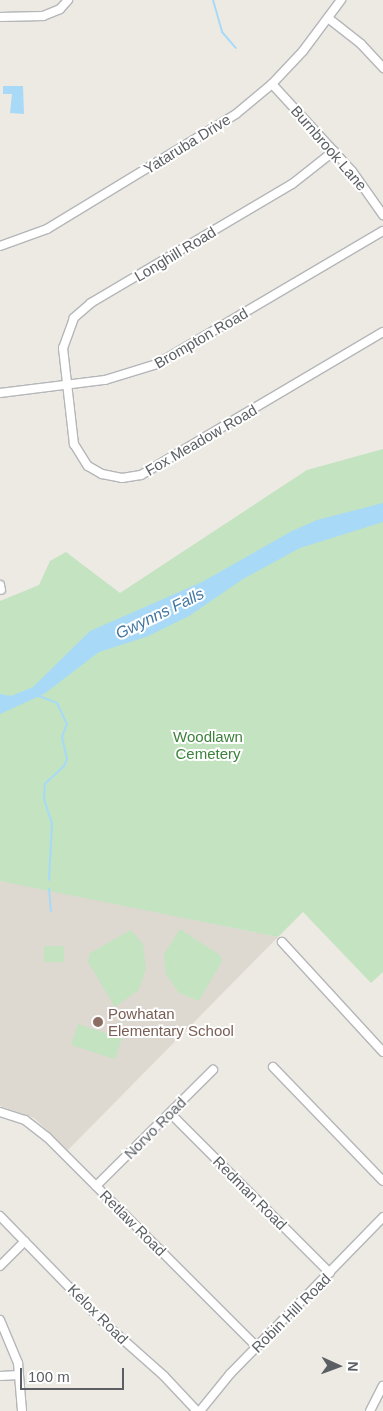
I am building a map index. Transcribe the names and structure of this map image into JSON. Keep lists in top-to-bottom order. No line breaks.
{"streets":{"street":["Yataruba Drive","Burnbrook Lane","Longhill Road","Brompton Road","Fox Meadow Road","Norvo Road","Redman Road","Retlaw Road","Robin Hill Road","Kelox Road"]},"crossings":[["Yataruba Drive","Burnbrook Lane"],["Burnbrook Lane","Longhill Road"],["Longhill Road","Brompton Road"],["Longhill Road","Fox Meadow Road"],["Brompton Road","Fox Meadow Road"],["Norvo Road","Redman Road"],["Norvo Road","Retlaw Road"],["Redman Road","Robin Hill Road"],["Retlaw Road","Robin Hill Road"],["Robin Hill Road","Kelox Road"]],"water":["Gwynns Falls"],"parks":["Woodlawn Cemetery"],"places":["Powhatan Elementary School"],"scale_bar":"100 m","north":"right"}
